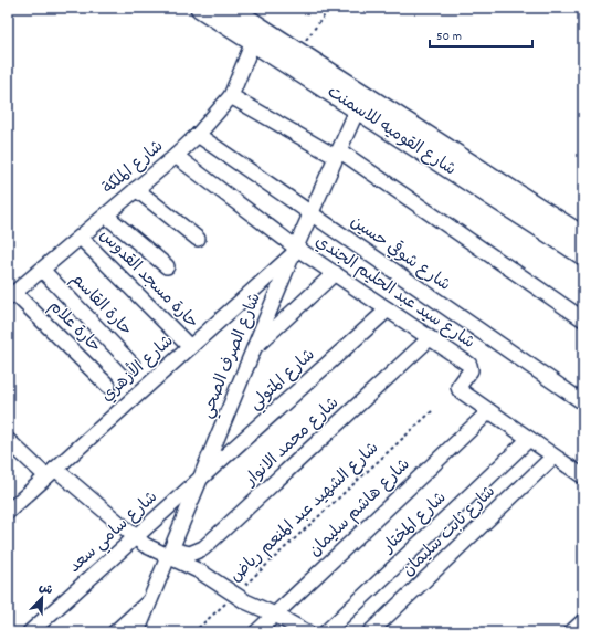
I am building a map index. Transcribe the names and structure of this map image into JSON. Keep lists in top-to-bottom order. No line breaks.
{"streets":{"main road":["شارع القوميه للاسمنت"],"street":["شارع الملكة","شارع شوقي حسين","حارة مسجد القدوس","شارع سيد عبد الحليم الجندي","حارة القاسم","حارة علام","شارع الصرف الصحي","شارع الأزهري","شارع المتولي","شارع محمد الانوار","شارع هاشم سليمان","شارع المختار","شارع ثابت سليمان","شارع سامي سعد"],"path":["شارع الشهيد عبد المنعم رياض"]},"crossings":[["شارع القوميه للاسمنت","شارع الملكة"],["شارع القوميه للاسمنت","شارع الصرف الصحي"],["شارع الملكة","شارع شوقي حسين"],["شارع الملكة","حارة مسجد القدوس"],["شارع الملكة","شارع سيد عبد الحليم الجندي"],["شارع الملكة","حارة القاسم"],["شارع الملكة","حارة علام"],["شارع شوقي حسين","شارع الصرف الصحي"],["حارة مسجد القدوس","شارع الأزهري"],["شارع سيد عبد الحليم الجندي","شارع الصرف الصحي"],["شارع سيد عبد الحليم الجندي","شارع الأزهري"],["شارع سيد عبد الحليم الجندي","شارع المتولي"],["شارع سيد عبد الحليم الجندي","شارع محمد الانوار"],["شارع سيد عبد الحليم الجندي","شارع هاشم سليمان"],["شارع سيد عبد الحليم الجندي","شارع المختار"],["شارع سيد عبد الحليم الجندي","شارع ثابت سليمان"],["شارع الصرف الصحي","شارع الأزهري"],["شارع الصرف الصحي","شارع المتولي"],["شارع الصرف الصحي","شارع محمد الانوار"],["شارع الصرف الصحي","شارع سامي سعد"],["شارع المتولي","شارع سامي سعد"]],"scale_bar":"50 m","north":"top right"}
